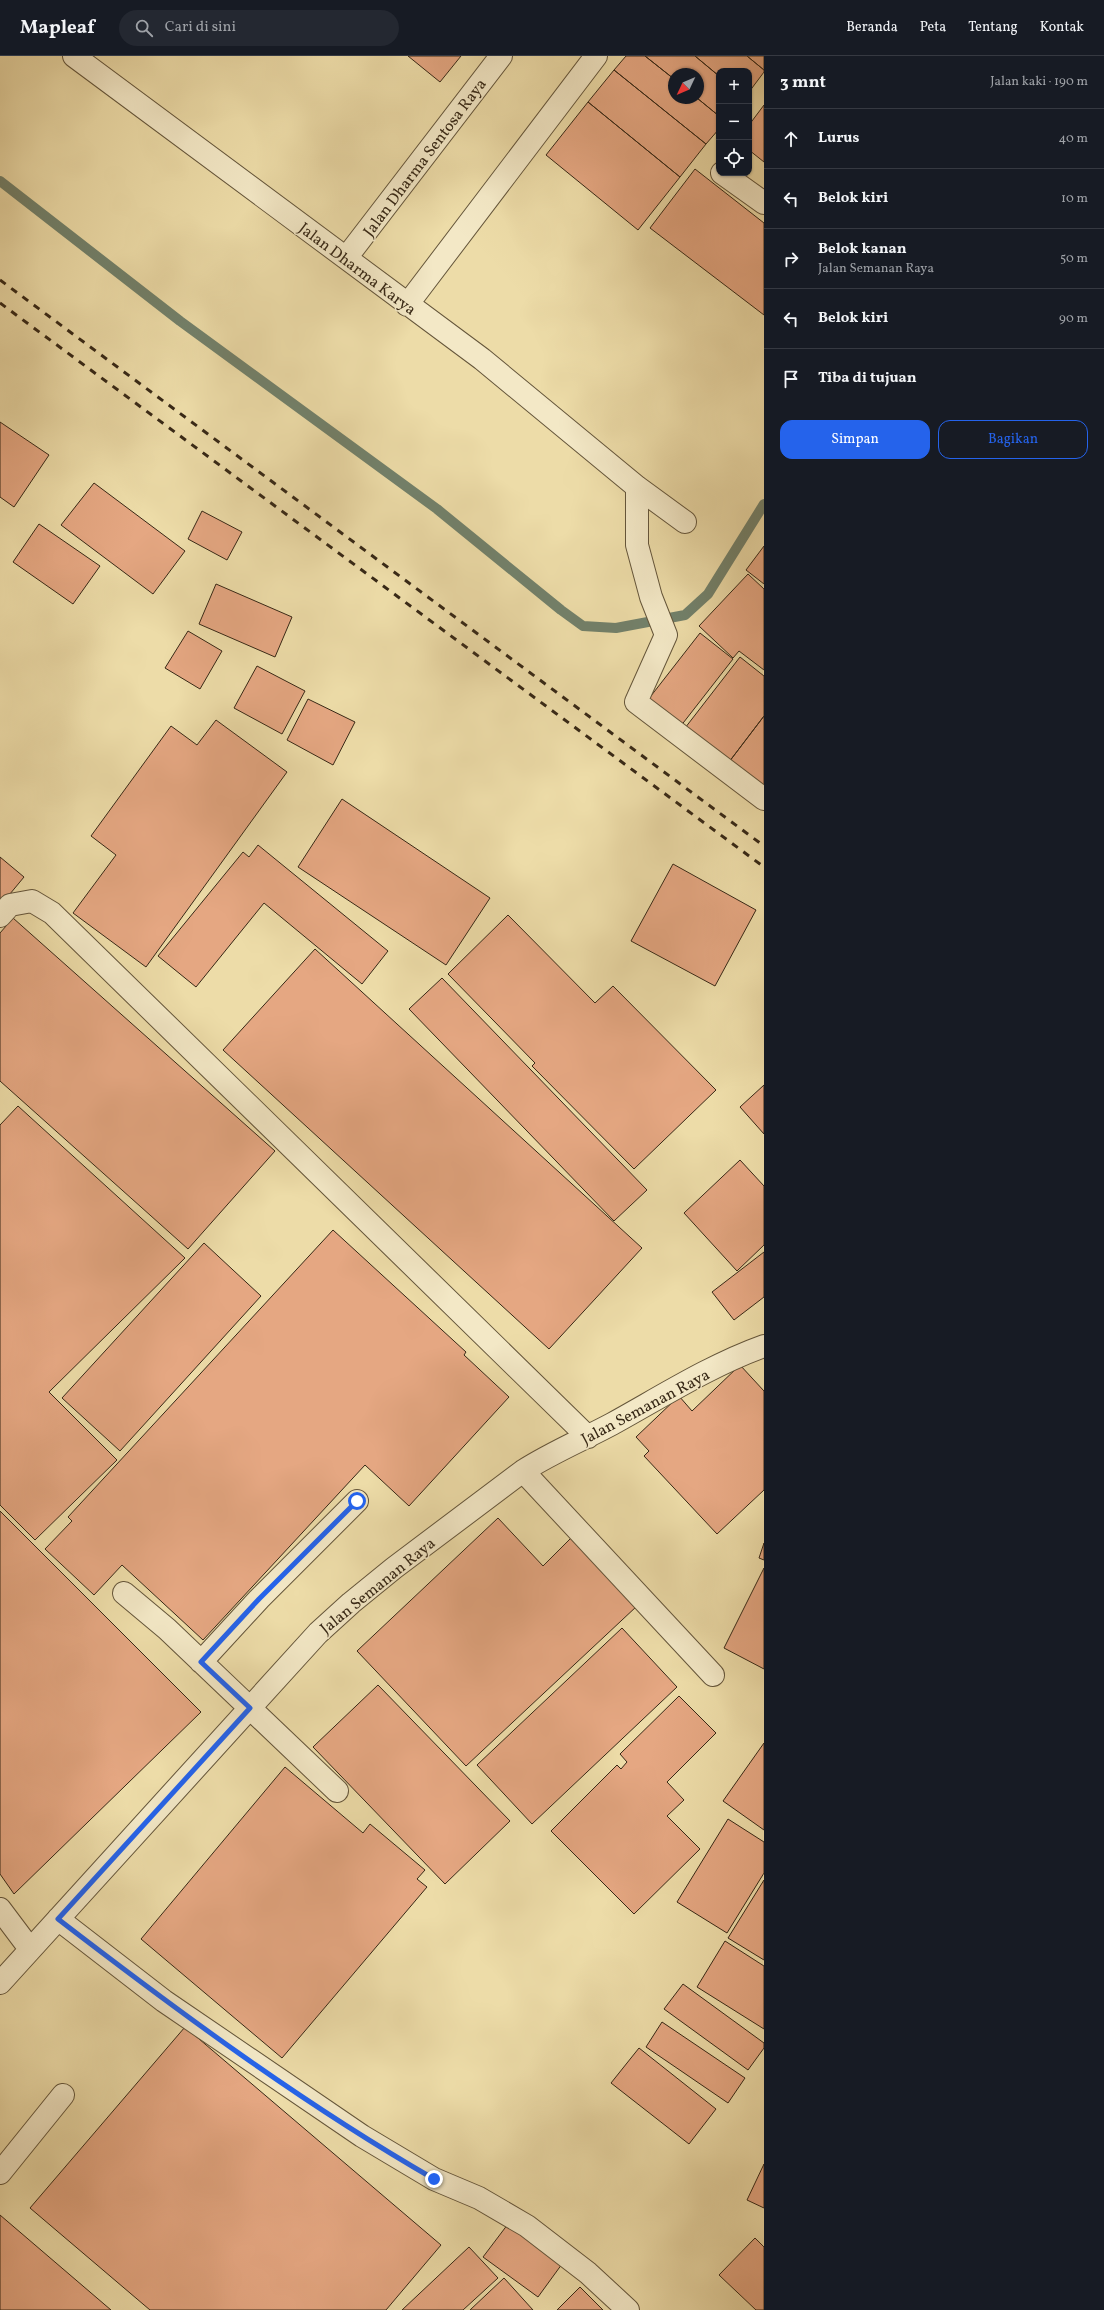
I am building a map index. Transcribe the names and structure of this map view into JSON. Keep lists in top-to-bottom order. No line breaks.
{"streets":{"street":["Jalan Dharma Sentosa Raya","Jalan Dharma Karya","Jalan Semanan Raya"]},"crossings":[["Jalan Dharma Sentosa Raya","Jalan Dharma Karya"]],"north":"bottom left","page":{"header":"Mapleaf","search":"Cari di sini","nav":["Beranda","Peta","Tentang","Kontak"],"heading":["3 mnt","Jalan kaki · 190 m"],"map_buttons":["+","−"],"list":[["Lurus","40 m"],["Belok kiri","10 m"],["Belok kanan","Jalan Semanan Raya","50 m"],["Belok kiri","90 m"],"Tiba di tujuan"],"buttons":["Simpan","Bagikan"]}}
